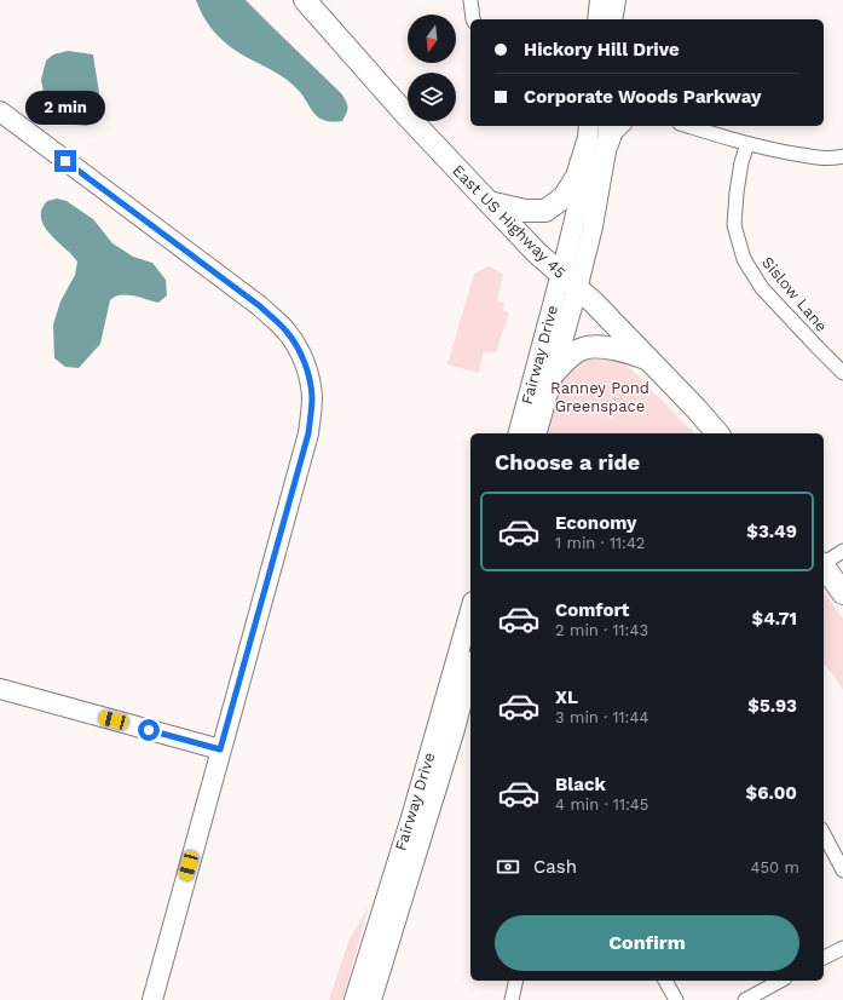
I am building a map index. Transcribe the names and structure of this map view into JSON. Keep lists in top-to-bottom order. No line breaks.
{"streets":{"main road":["East US Highway 45","Fairway Drive"],"street":["Sislow Lane"]},"crossings":[["East US Highway 45","Fairway Drive"]],"parks":["Ranney Pond Greenspace"],"north":"bottom","page":{"banner":["Hickory Hill Drive","Corporate Woods Parkway"],"bubble":"2 min","heading":"Choose a ride","list":[{"name":"Economy","note":"1 min · 11:42","value":"$3.49"},{"name":"Comfort","note":"2 min · 11:43","value":"$4.71"},{"name":"XL","note":"3 min · 11:44","value":"$5.93"},{"name":"Black","note":"4 min · 11:45","value":"$6.00"}],"pay":["Cash","450 m"],"buttons":"Confirm"}}
